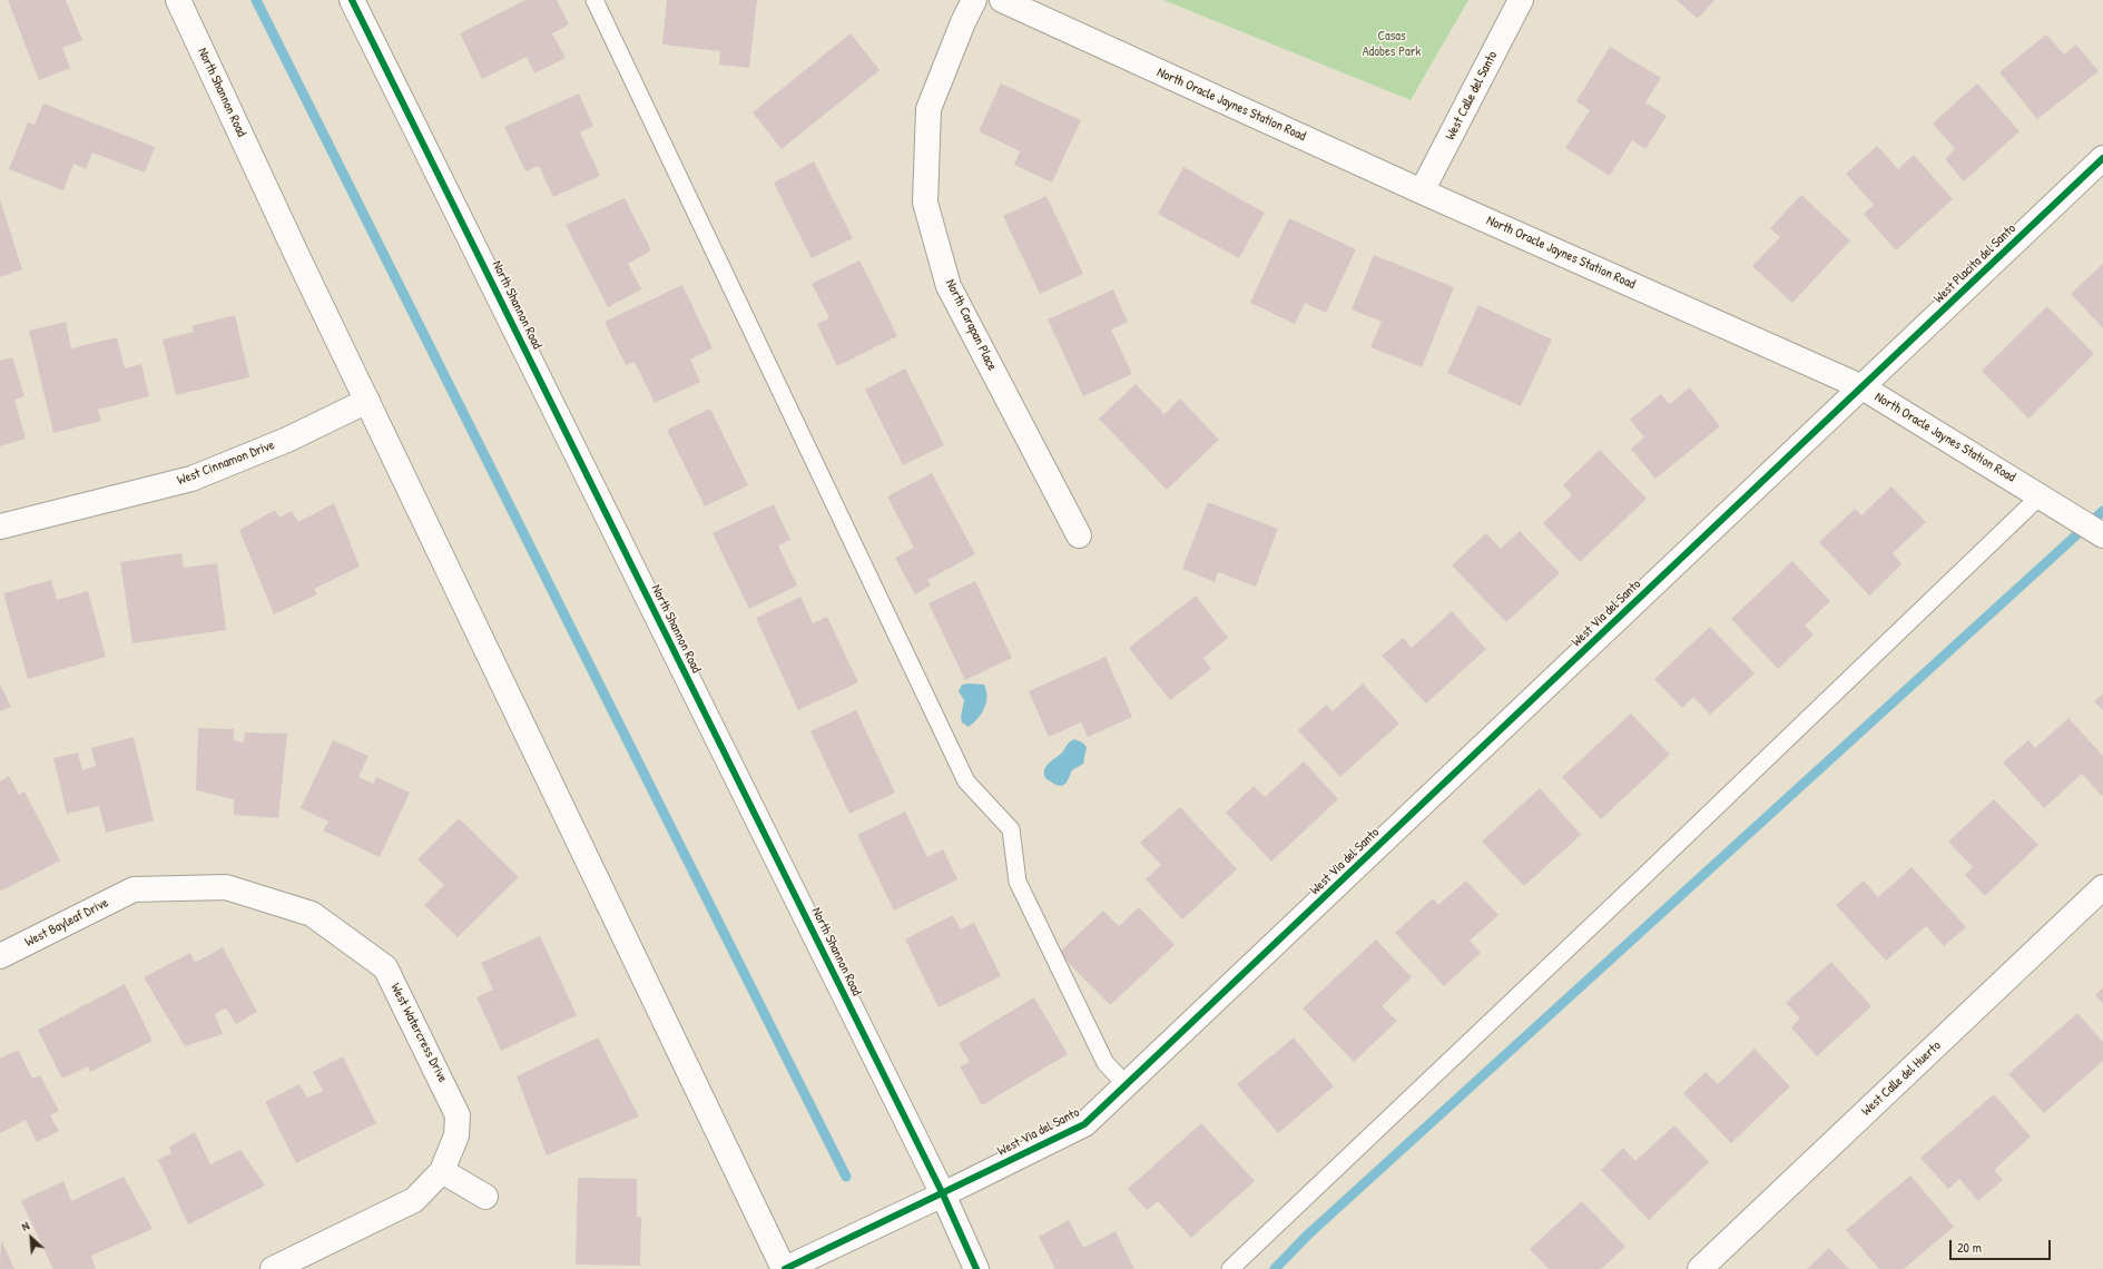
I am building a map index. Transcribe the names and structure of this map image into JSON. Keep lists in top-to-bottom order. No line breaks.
{"streets":{"street":["North Shannon Road","West Calle del Santo","North Oracle Jaynes Station Road","West Placita del Santo","North Carapan Place","West Cinnamon Drive","West Via del Santo","West Bayleaf Drive","West Watercress Drive","West Calle del Huerto"]},"crossings":[["North Shannon Road","West Cinnamon Drive"],["North Shannon Road","West Via del Santo"],["West Calle del Santo","North Oracle Jaynes Station Road"],["North Oracle Jaynes Station Road","West Placita del Santo"],["North Oracle Jaynes Station Road","West Via del Santo"],["West Placita del Santo","West Via del Santo"],["West Bayleaf Drive","West Watercress Drive"]],"parks":["Casas Adobes Park"],"scale_bar":"20 m","north":"top left"}
